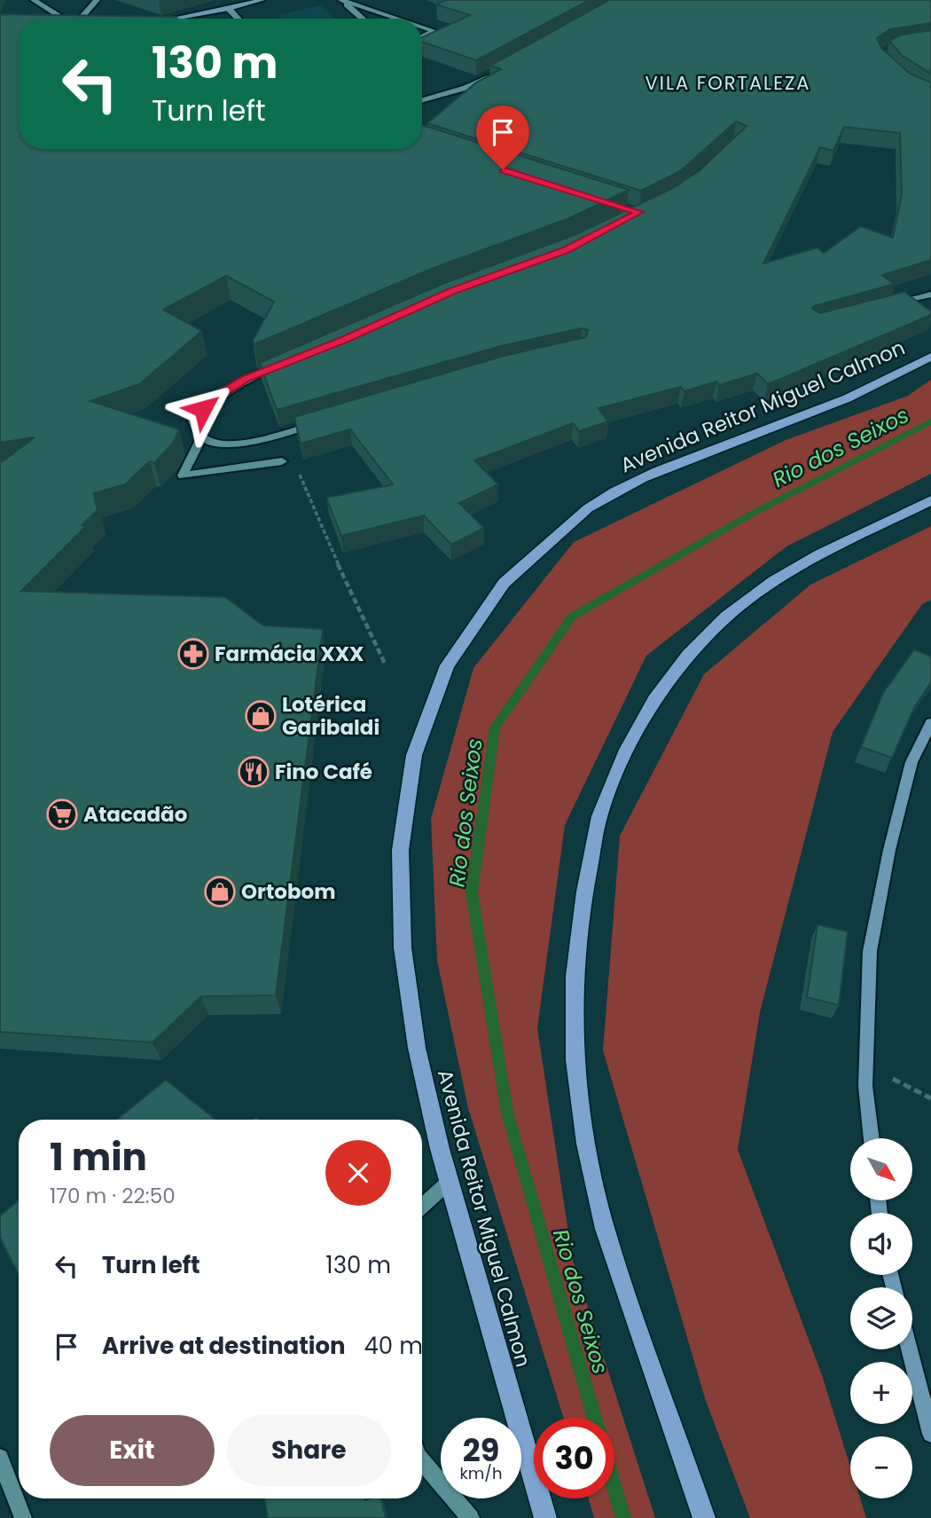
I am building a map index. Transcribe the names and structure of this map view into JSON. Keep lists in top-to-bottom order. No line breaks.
{"streets":{"main road":["Avenida Reitor Miguel Calmon"]},"districts":["VILA FORTALEZA"],"water":["Rio dos Seixos"],"places":{"pharmacy":["Farmácia XXX"],"shop":["Lotérica Garibaldi","Ortobom"],"restaurant":["Fino Café"],"supermarket":["Atacadão"]},"north":"bottom right","page":{"turn":["130 m","Turn left"],"heading":["1 min","170 m · 22:50"],"map_buttons":["+","−"],"list":[{"name":"Turn left","value":"130 m"},{"name":"Arrive at destination","value":"40 m"}],"buttons":["Exit","Share"],"speed":"29 km/h","limit":"30"}}
